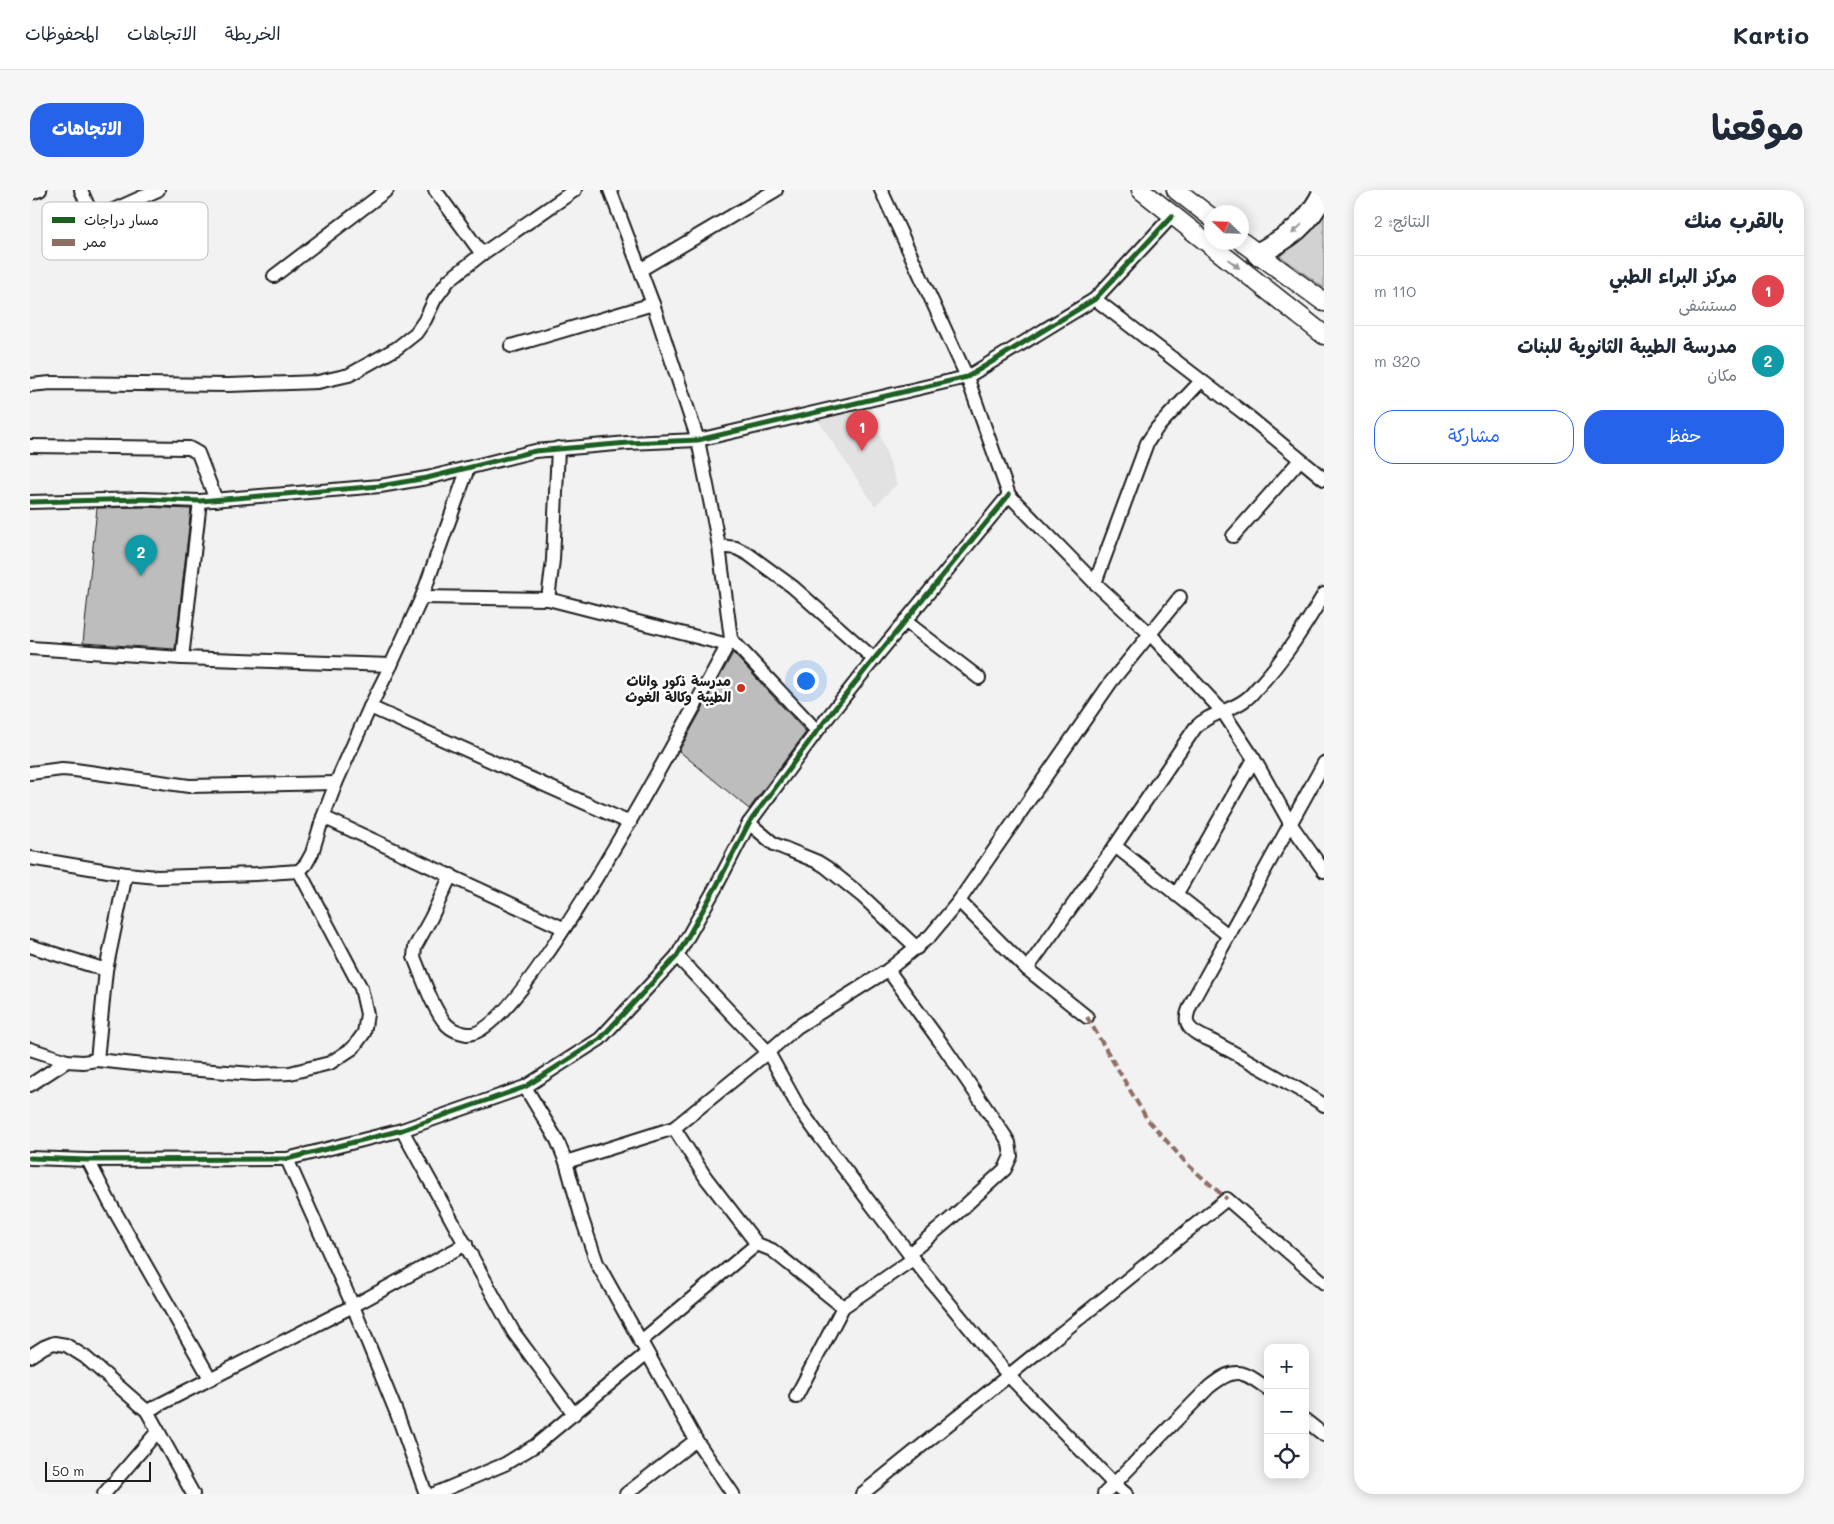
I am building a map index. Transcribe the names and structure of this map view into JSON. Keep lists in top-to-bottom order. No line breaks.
{"places":["مدرسة ذكور واناث الطيبة وكالة الغوث"],"legend":["مسار دراجات","ممر"],"scale_bar":"50 m","north":"top left","page":{"header":"Kartio","nav":["الخريطة","الاتجاهات","المحفوظات"],"title":"موقعنا","buttons":["الاتجاهات",["حفظ","مشاركة"]],"heading":["بالقرب منك","النتائج: 2"],"list":[{"mark":"1","name":"مركز البراء الطبي","note":"مستشفى","value":"110 m"},{"mark":"2","name":"مدرسة الطيبة الثانوية للبنات","note":"مكان","value":"320 m"}],"pins":["1","2"],"map_buttons":["+","−"],"scale":"50 m"}}
